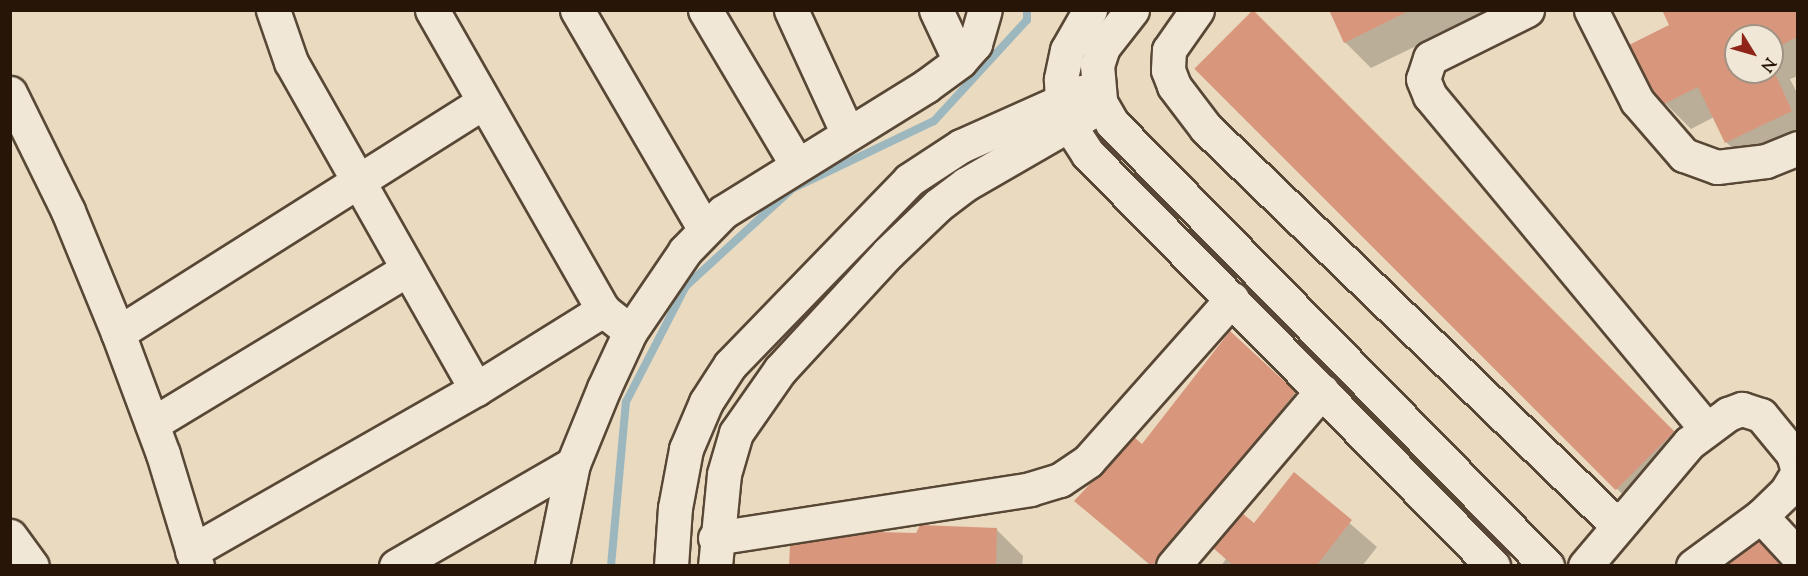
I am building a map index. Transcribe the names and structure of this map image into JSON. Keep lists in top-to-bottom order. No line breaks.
{"north":"bottom right"}
